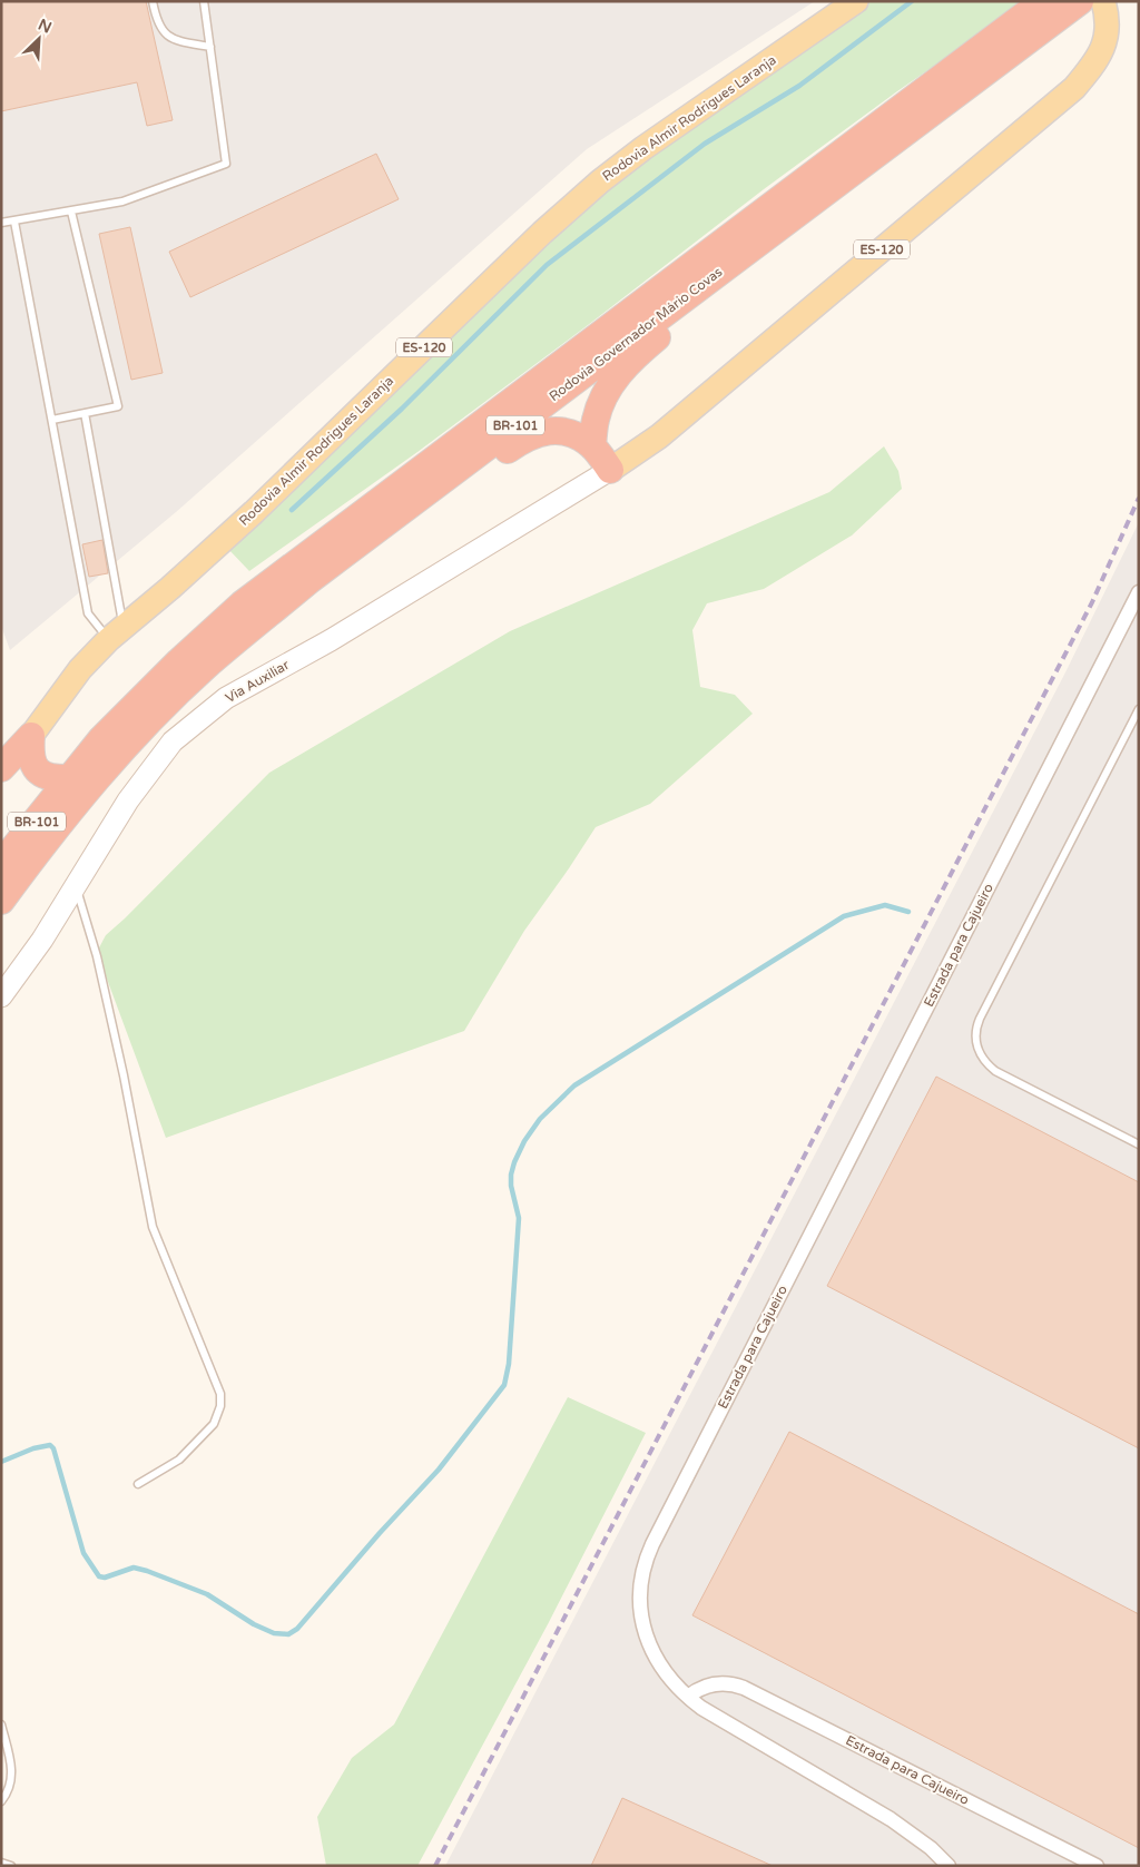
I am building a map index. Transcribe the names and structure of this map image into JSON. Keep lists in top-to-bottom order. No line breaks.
{"streets":{"highway":["Rodovia Governador Mário Covas","BR-101"],"main road":["Rodovia Almir Rodrigues Laranja","ES-120"],"street":["Via Auxiliar","Estrada para Cajueiro"]},"crossings":[["ES-120","Via Auxiliar"]],"north":"top right"}
